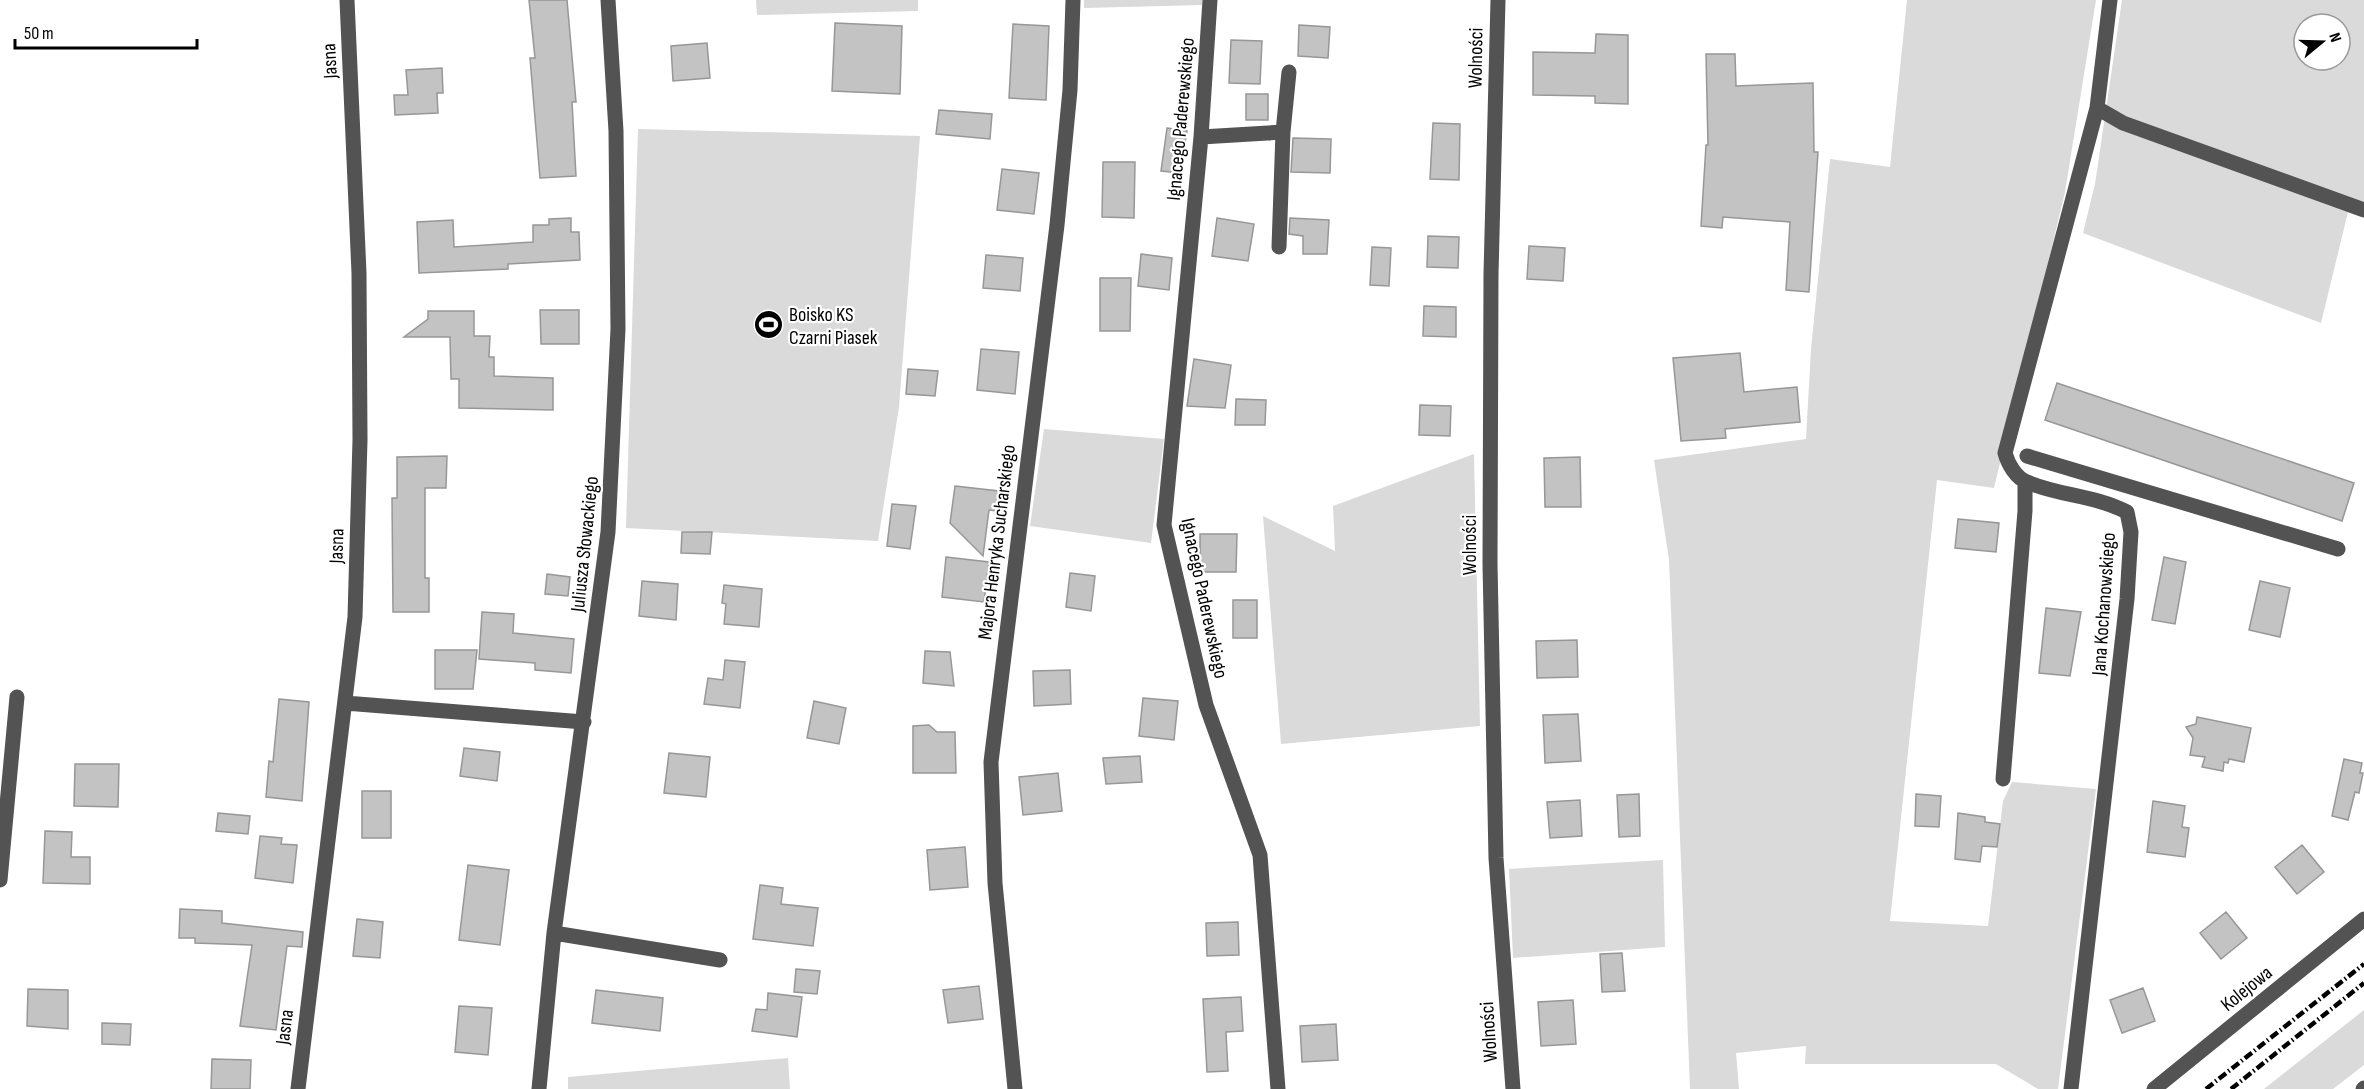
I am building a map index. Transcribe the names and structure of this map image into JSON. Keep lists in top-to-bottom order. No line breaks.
{"streets":{"street":["Wolności","Jasna","Ignacego Paderewskiego","Majora Henryka Sucharskiego","Juliusza Słowackiego","Jana Kochanowskiego","Kolejowa"]},"places":{"sports":["Boisko KS Czarni Piasek"]},"scale_bar":"50 m","north":"right"}
